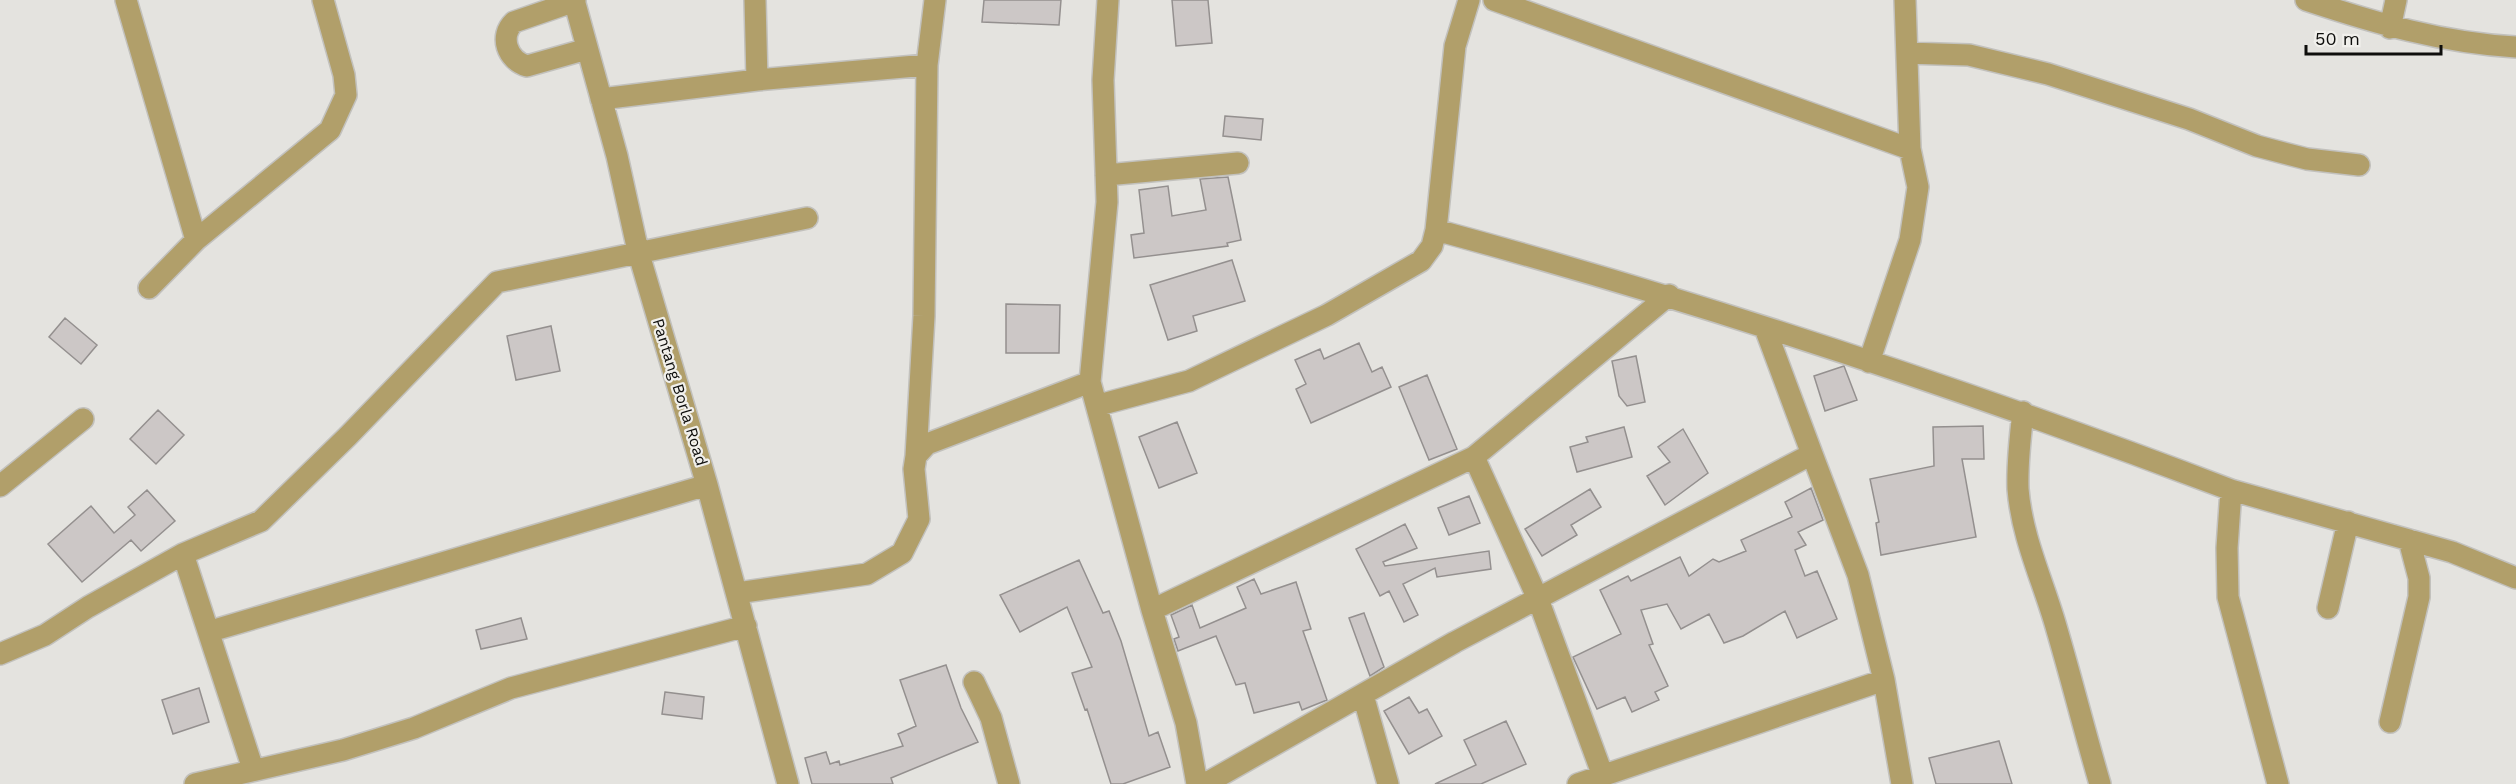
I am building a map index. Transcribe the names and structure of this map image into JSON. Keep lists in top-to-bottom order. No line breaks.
{"streets":{"street":["Pantang Borla Road"]},"scale_bar":"50 m"}
